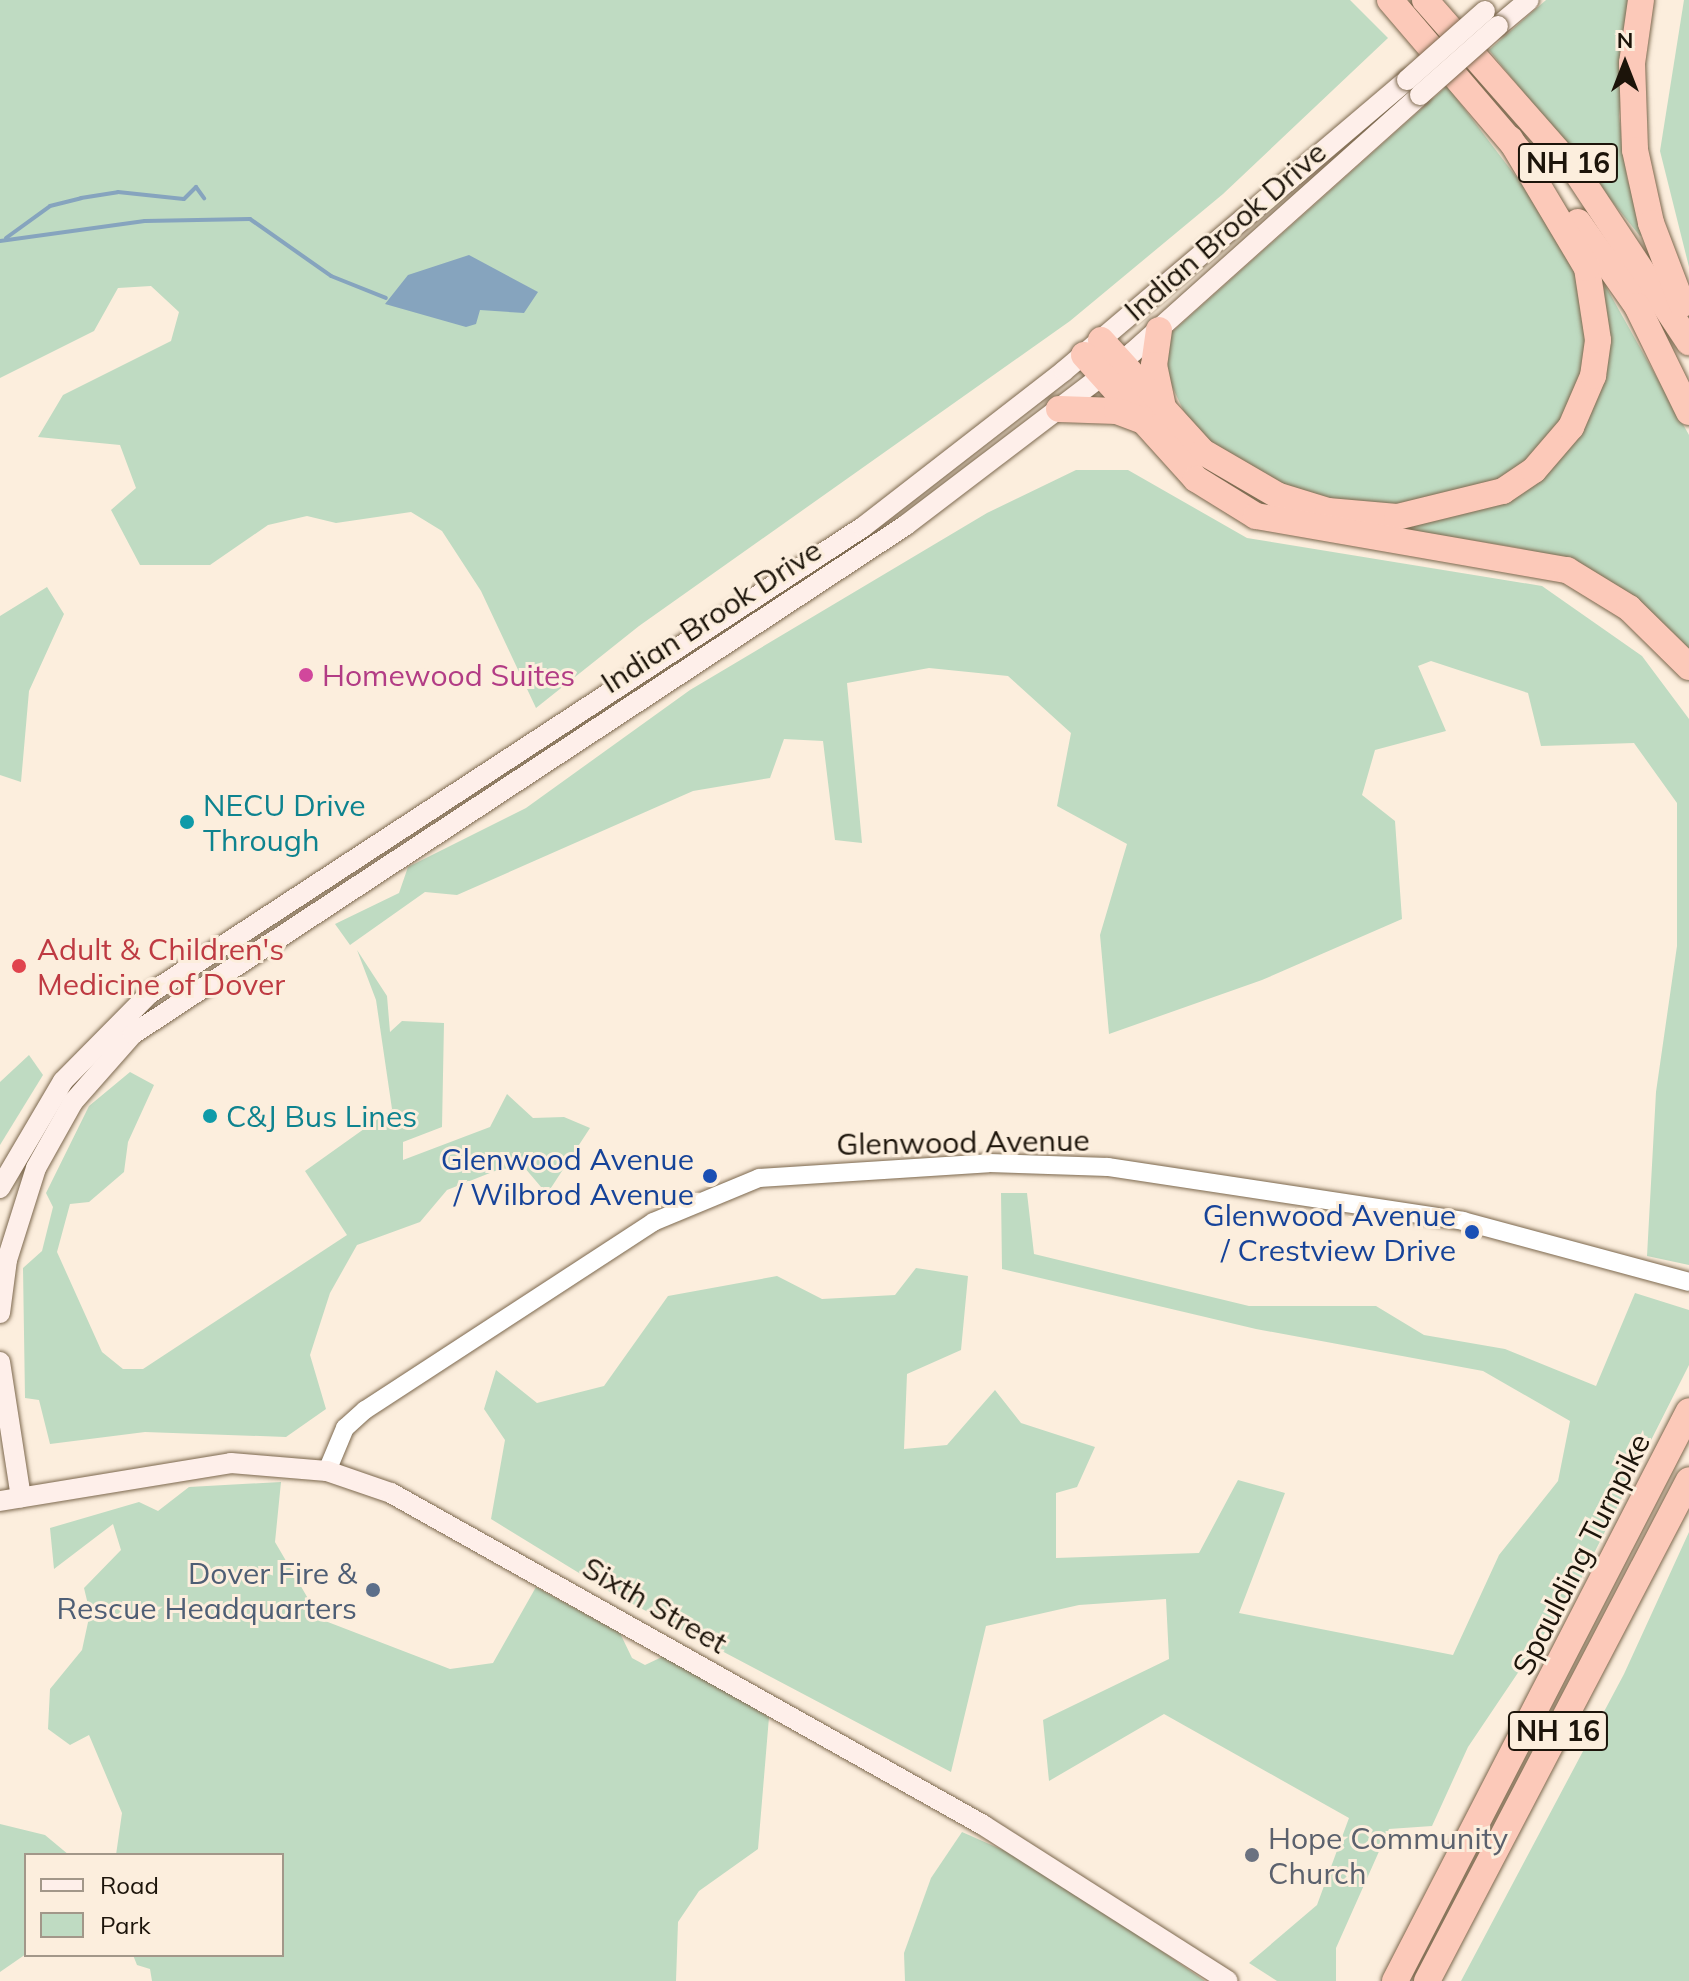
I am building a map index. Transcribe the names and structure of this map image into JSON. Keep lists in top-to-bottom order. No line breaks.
{"streets":{"highway":["NH 16","Spaulding Turnpike"],"main road":["Indian Brook Drive","Sixth Street"],"street":["Glenwood Avenue"]},"crossings":[["Glenwood Avenue","Sixth Street"]],"places":["Homewood Suites","NECU Drive Through","Adult & Children's Medicine of Dover","C&J Bus Lines","Glenwood Avenue / Wilbrod Avenue","Glenwood Avenue / Crestview Drive","Dover Fire & Rescue Headquarters","Hope Community Church"],"legend":["Road","Park"],"north":"top"}
